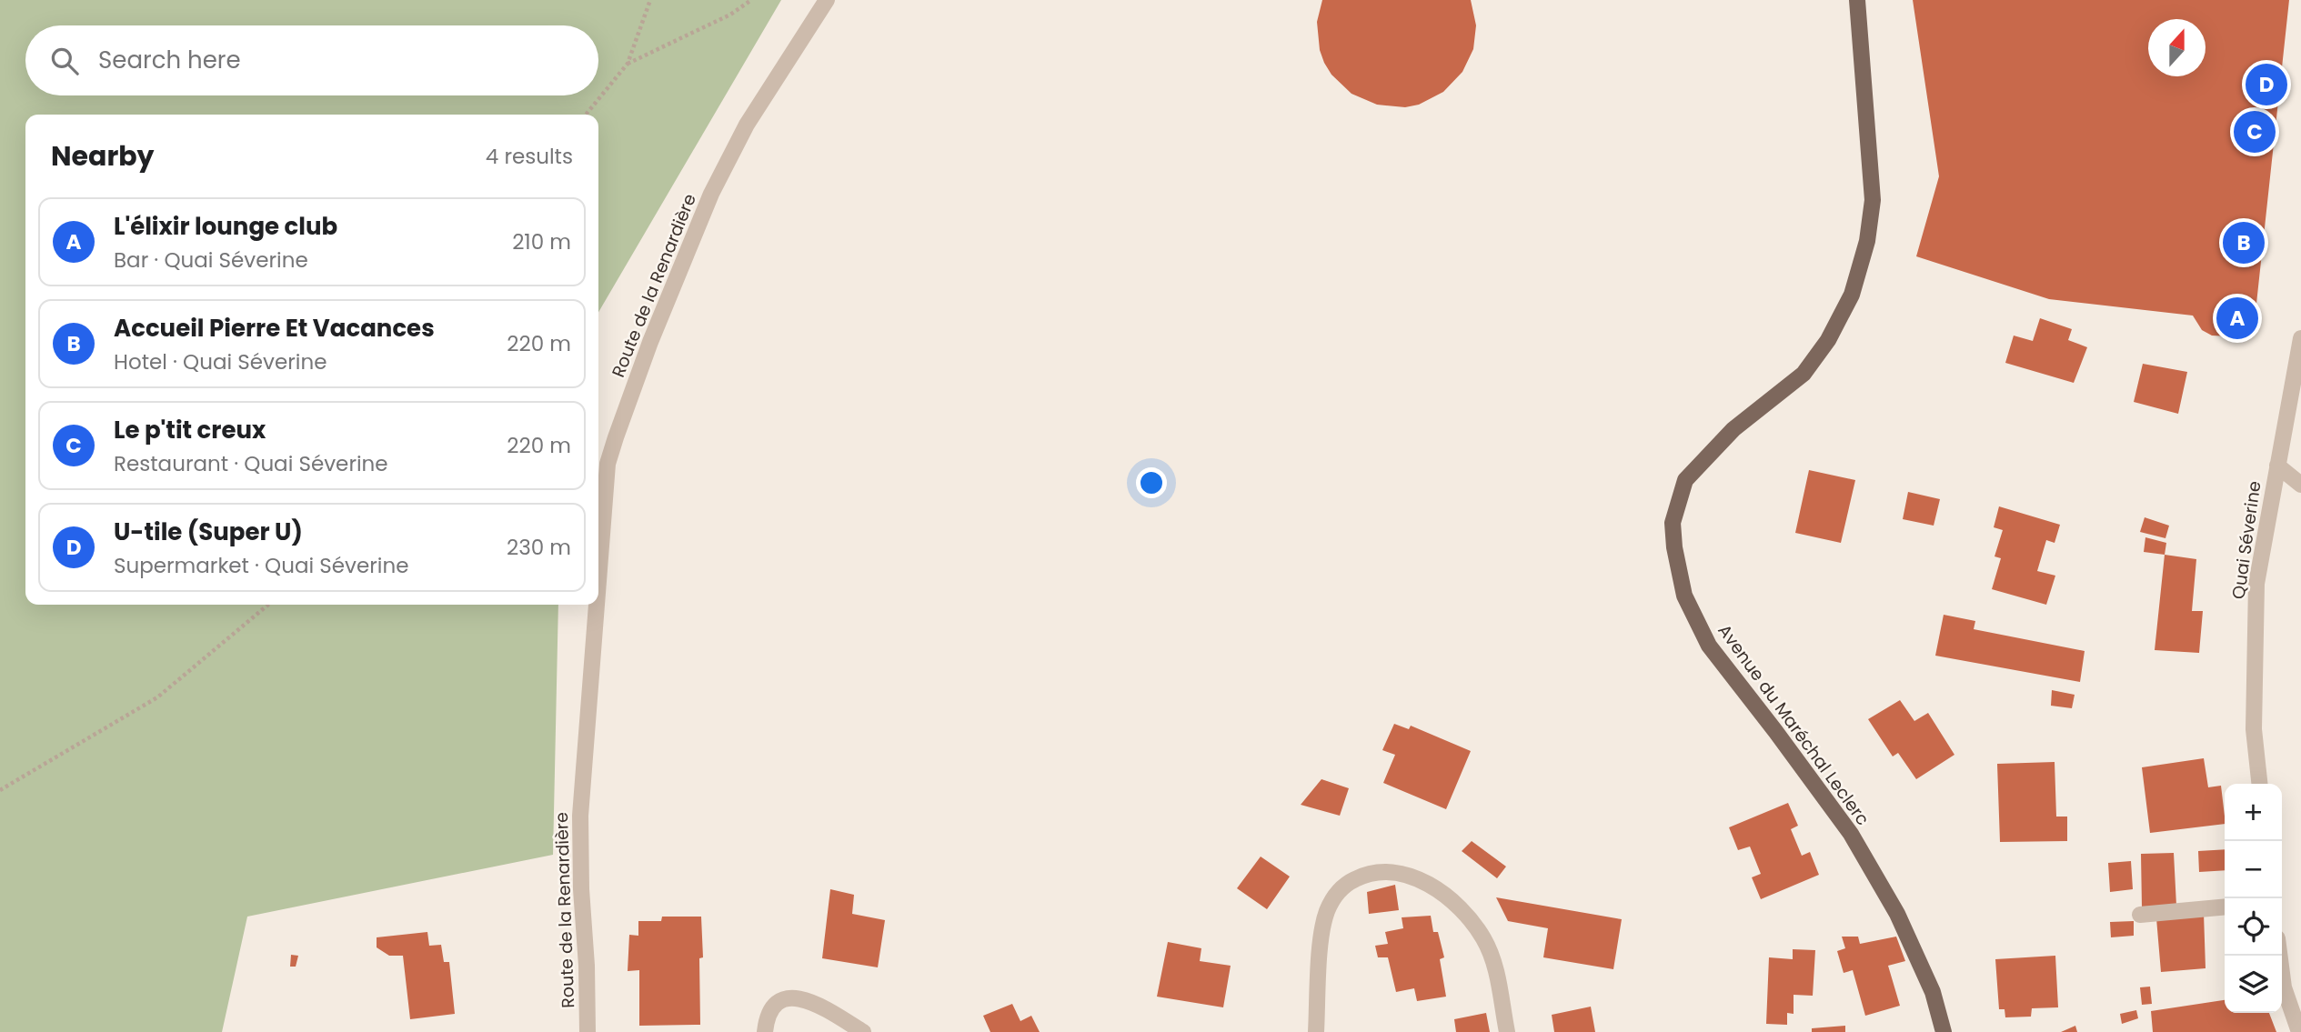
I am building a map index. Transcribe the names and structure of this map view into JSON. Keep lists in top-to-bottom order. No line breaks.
{"streets":{"main road":["Avenue du Maréchal Leclerc"],"street":["Route de la Renardière","Quai Séverine"]},"north":"top","page":{"search":"Search here","pins":["D","C","B","A"],"heading":["Nearby","4 results"],"list":[{"mark":"A","name":"L'élixir lounge club","note":"Bar · Quai Séverine","value":"210 m"},{"mark":"B","name":"Accueil Pierre Et Vacances","note":"Hotel · Quai Séverine","value":"220 m"},{"mark":"C","name":"Le p'tit creux","note":"Restaurant · Quai Séverine","value":"220 m"},{"mark":"D","name":"U-tile (Super U)","note":"Supermarket · Quai Séverine","value":"230 m"}],"map_buttons":["+","−"]}}
